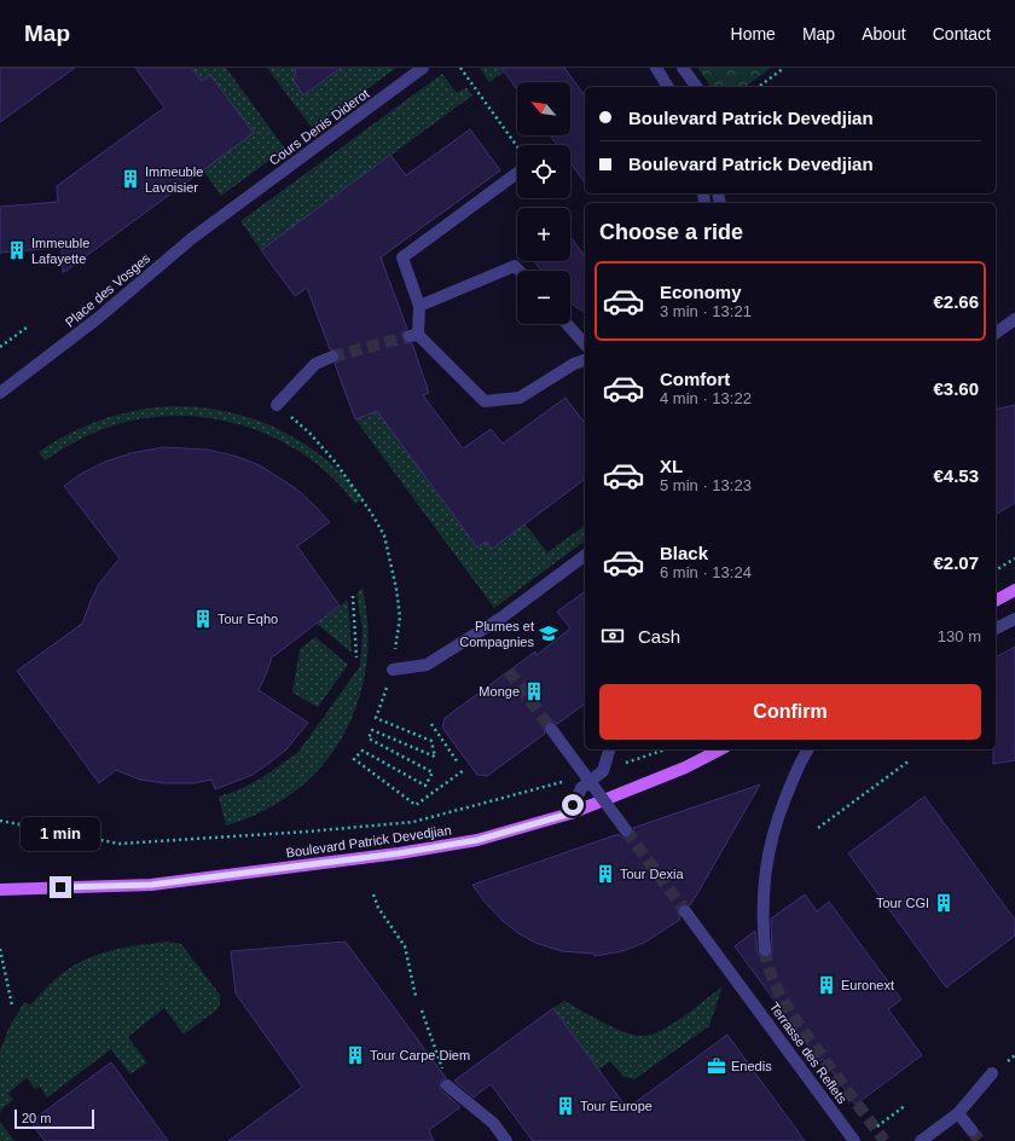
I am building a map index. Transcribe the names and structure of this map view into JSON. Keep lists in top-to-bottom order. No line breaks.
{"streets":{"main road":["Boulevard Patrick Devedjian"],"street":["Cours Denis Diderot","Place des Vosges","Terrasse des Reflets"]},"crossings":[["Cours Denis Diderot","Place des Vosges"]],"places":{"building":["Immeuble Lavoisier","Immeuble Lafayette","Tour Eqho","Monge","Tour Dexia","Tour CGI","Euronext","Tour Carpe Diem","Tour Europe"],"school or university":["Plumes et Compagnies"],"office":["Enedis"]},"scale_bar":"20 m","north":"top left","page":{"header":"Map","nav":["Home","Map","About","Contact"],"map_buttons":["+","−"],"banner":["Boulevard Patrick Devedjian","Boulevard Patrick Devedjian"],"heading":"Choose a ride","list":[{"name":"Economy","note":"3 min · 13:21","value":"€2.66"},{"name":"Comfort","note":"4 min · 13:22","value":"€3.60"},{"name":"XL","note":"5 min · 13:23","value":"€4.53"},{"name":"Black","note":"6 min · 13:24","value":"€2.07"}],"pay":["Cash","130 m"],"buttons":"Confirm","bubble":"1 min","scale":"20 m"}}
